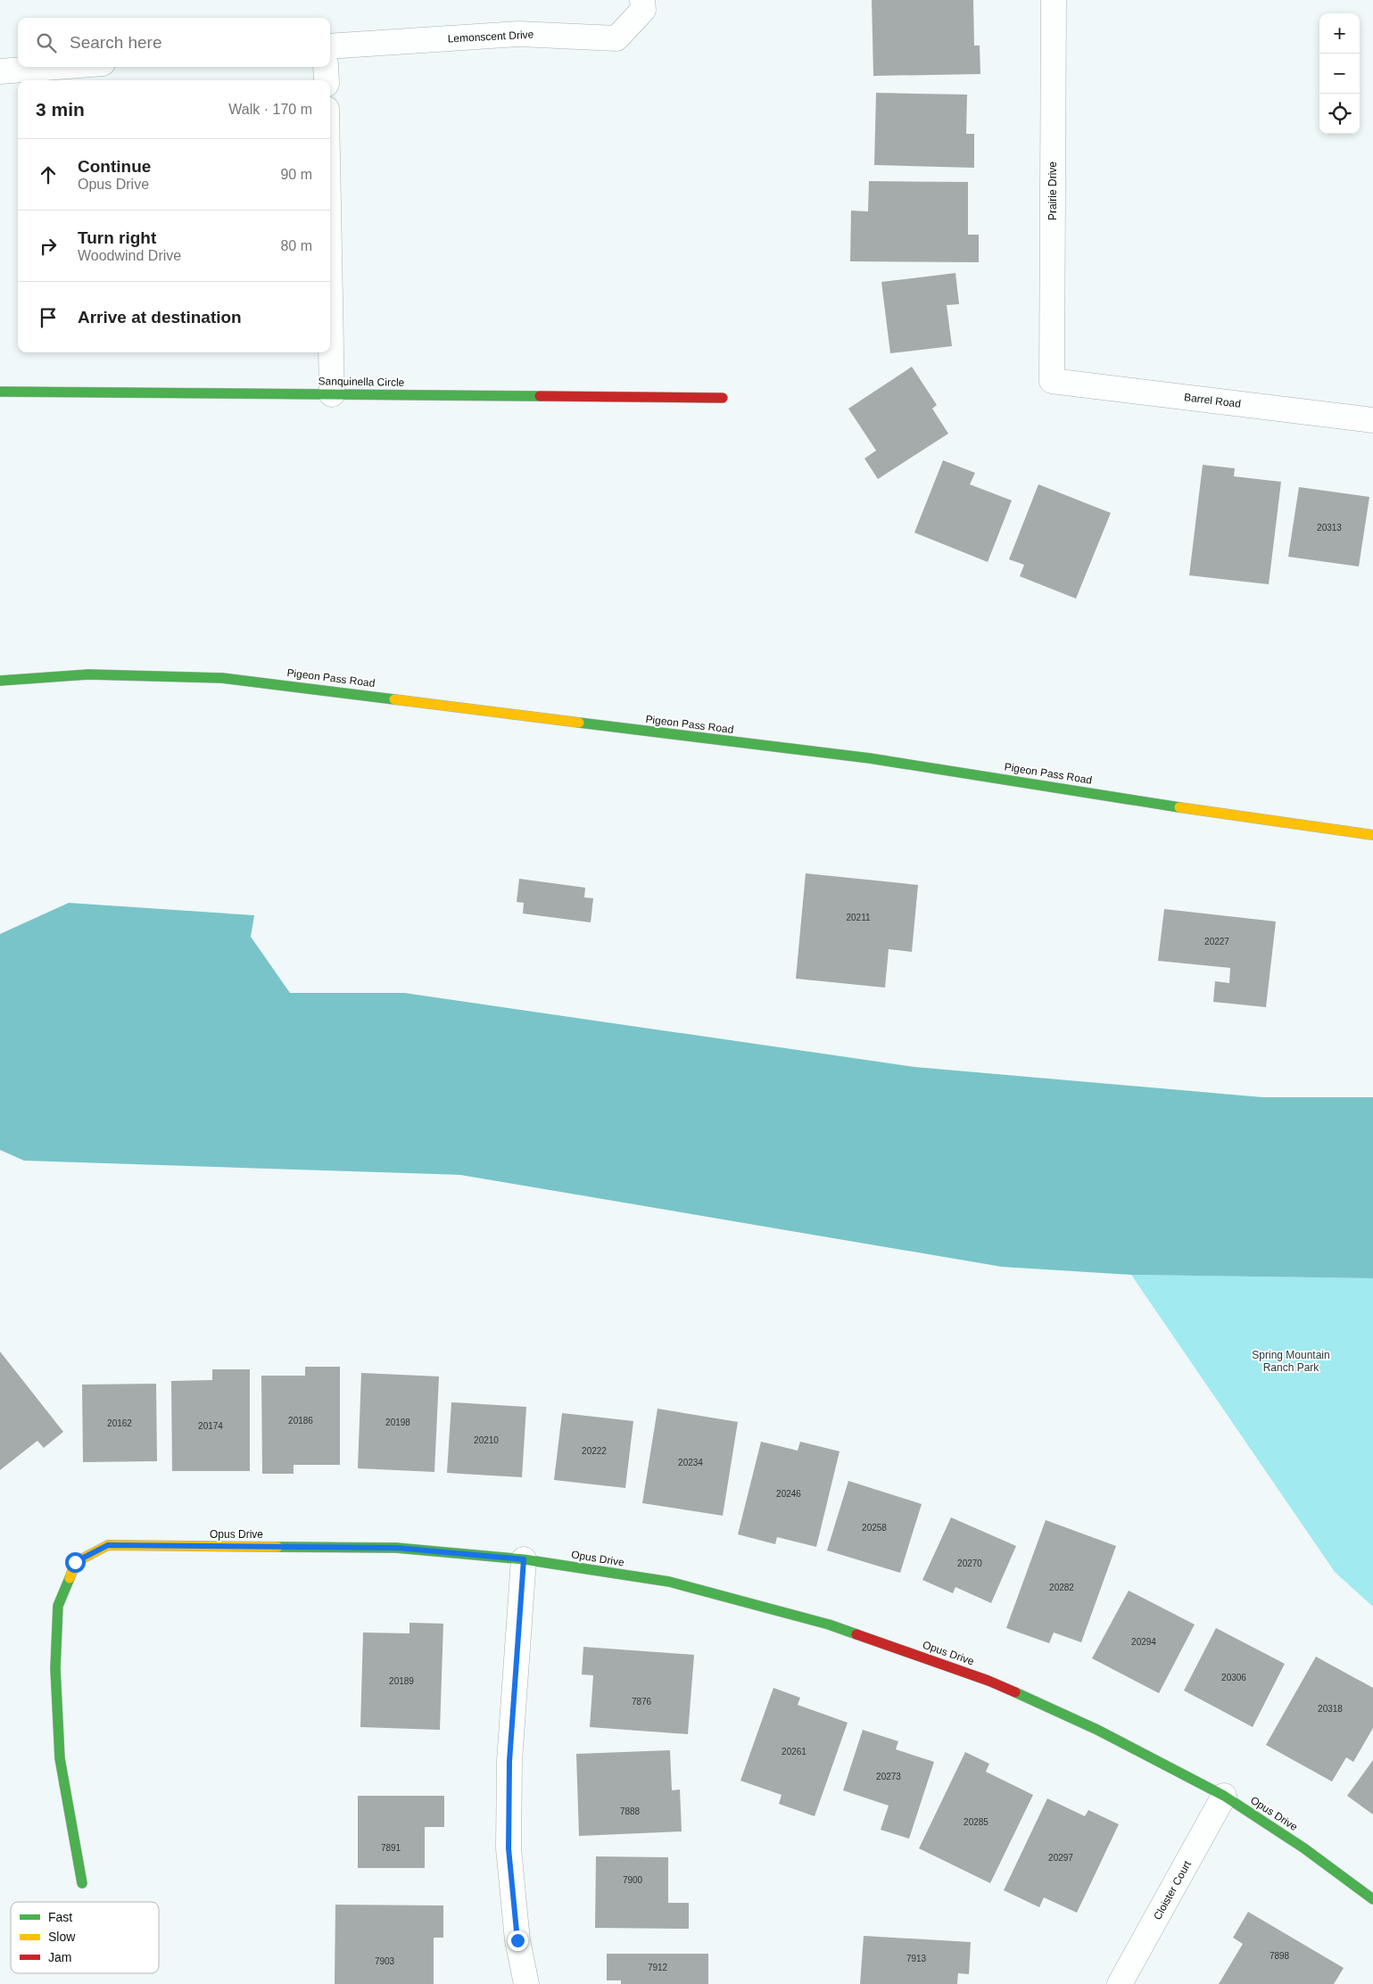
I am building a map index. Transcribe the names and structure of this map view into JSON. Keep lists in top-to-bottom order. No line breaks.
{"streets":{"street":["Lemonscent Drive","Prairie Drive","Sanquinella Circle","Barrel Road","Pigeon Pass Road","Opus Drive","Cloister Court"]},"crossings":[["Prairie Drive","Barrel Road"],["Opus Drive","Cloister Court"]],"parks":["Spring Mountain Ranch Park"],"house_numbers":["20313","20211","20227","20186","20198","20162","20174","20210","20222","20234","20246","20258","20270","20282","20294","20306","20189","7876","20318","20261","20273","7888","20285","7891","20297","7900","7898","7913","7903","7912"],"legend":["Fast","Slow","Jam"],"page":{"map_buttons":["+","−"],"search":"Search here","heading":["3 min","Walk · 170 m"],"list":[["Continue","Opus Drive","90 m"],["Turn right","Woodwind Drive","80 m"],"Arrive at destination"]}}
